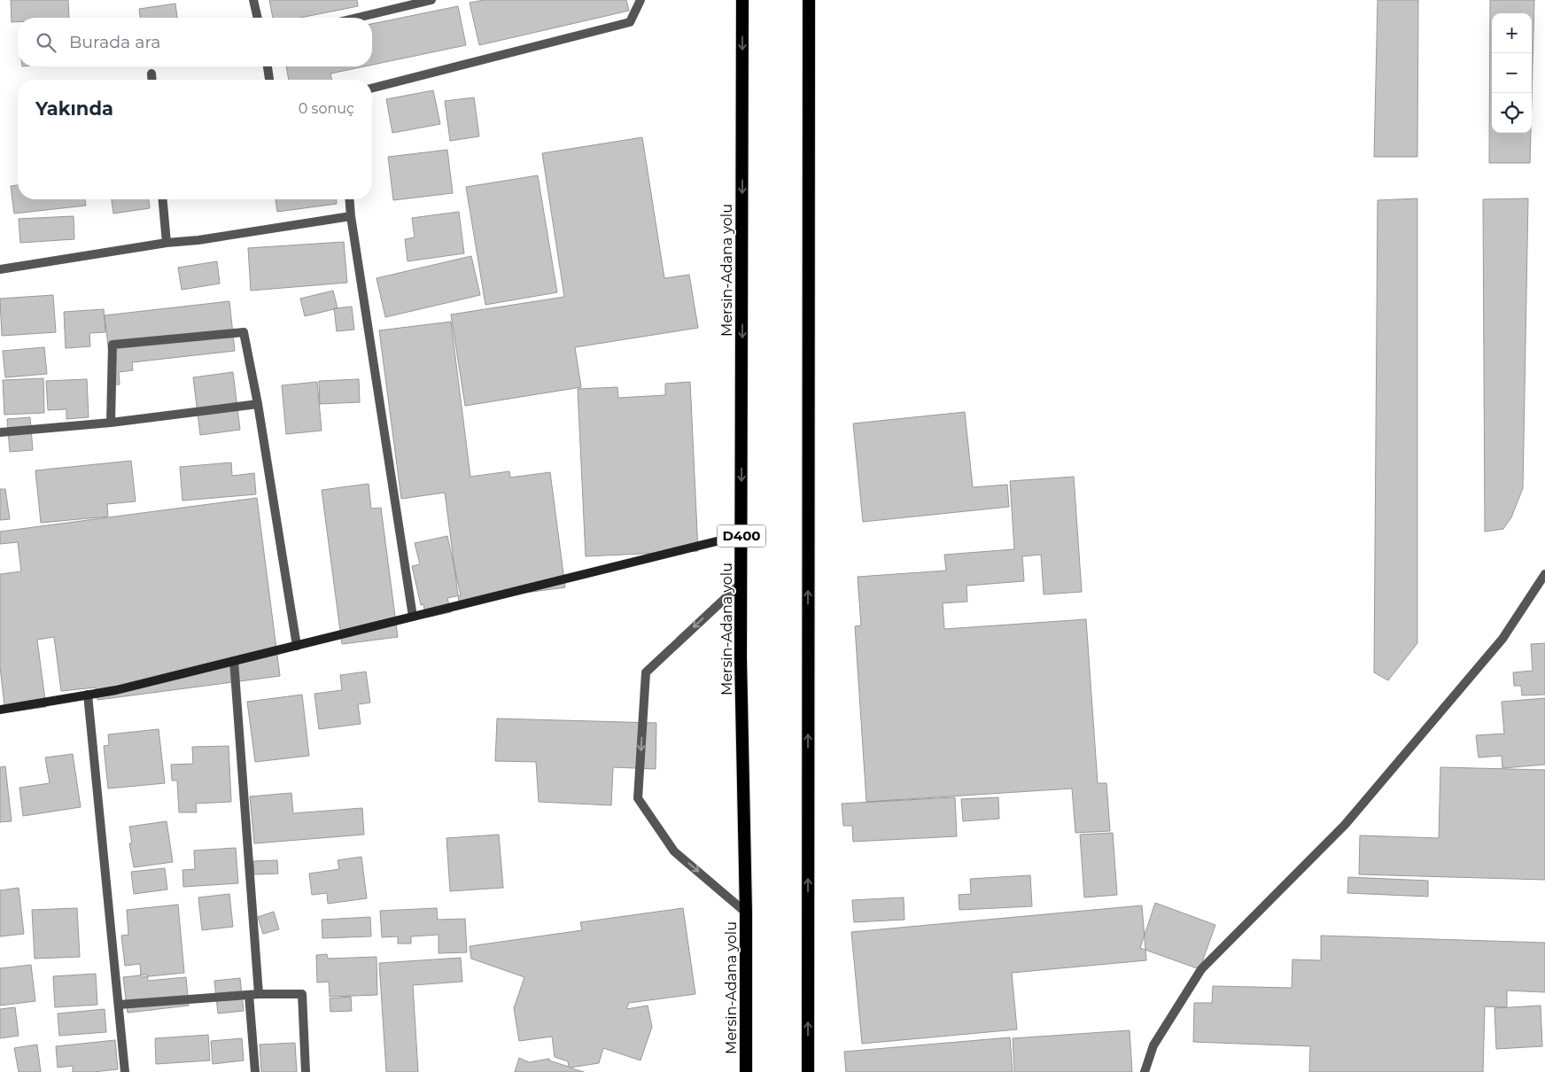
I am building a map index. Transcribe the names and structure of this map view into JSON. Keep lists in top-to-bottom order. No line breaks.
{"streets":{"highway":["Mersin-Adana yolu","D400"]},"page":{"map_buttons":["+","−"],"search":"Burada ara","heading":["Yakında","0 sonuç"]}}
